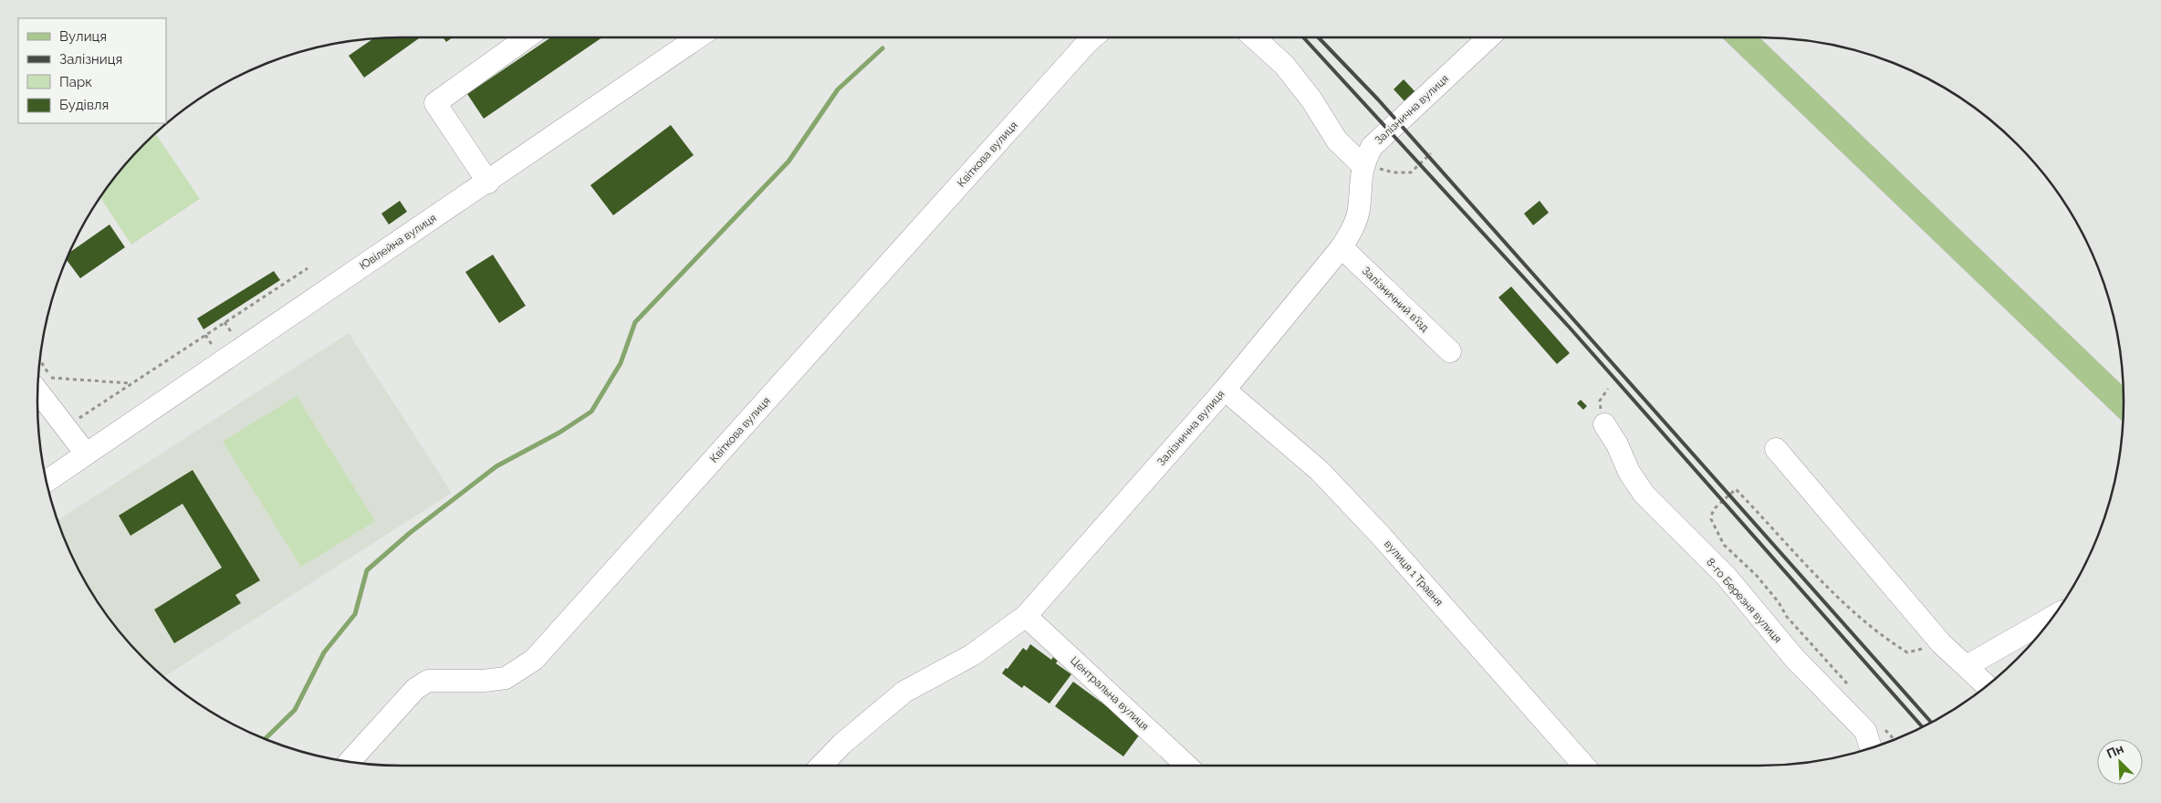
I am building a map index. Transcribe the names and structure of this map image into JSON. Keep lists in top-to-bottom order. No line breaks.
{"streets":{"street":["Залізнична вулиця","Квіткова вулиця","Ювілейна вулиця","Залізничний в’їзд","вулиця 1 Травня","8-го Березня вулиця","Центральна вулиця"]},"crossings":[["Залізнична вулиця","Залізничний в’їзд"],["Залізнична вулиця","вулиця 1 Травня"],["Залізнична вулиця","Центральна вулиця"]],"legend":["Вулиця","Залізниця","Парк","Будівля"],"north":"top left"}
